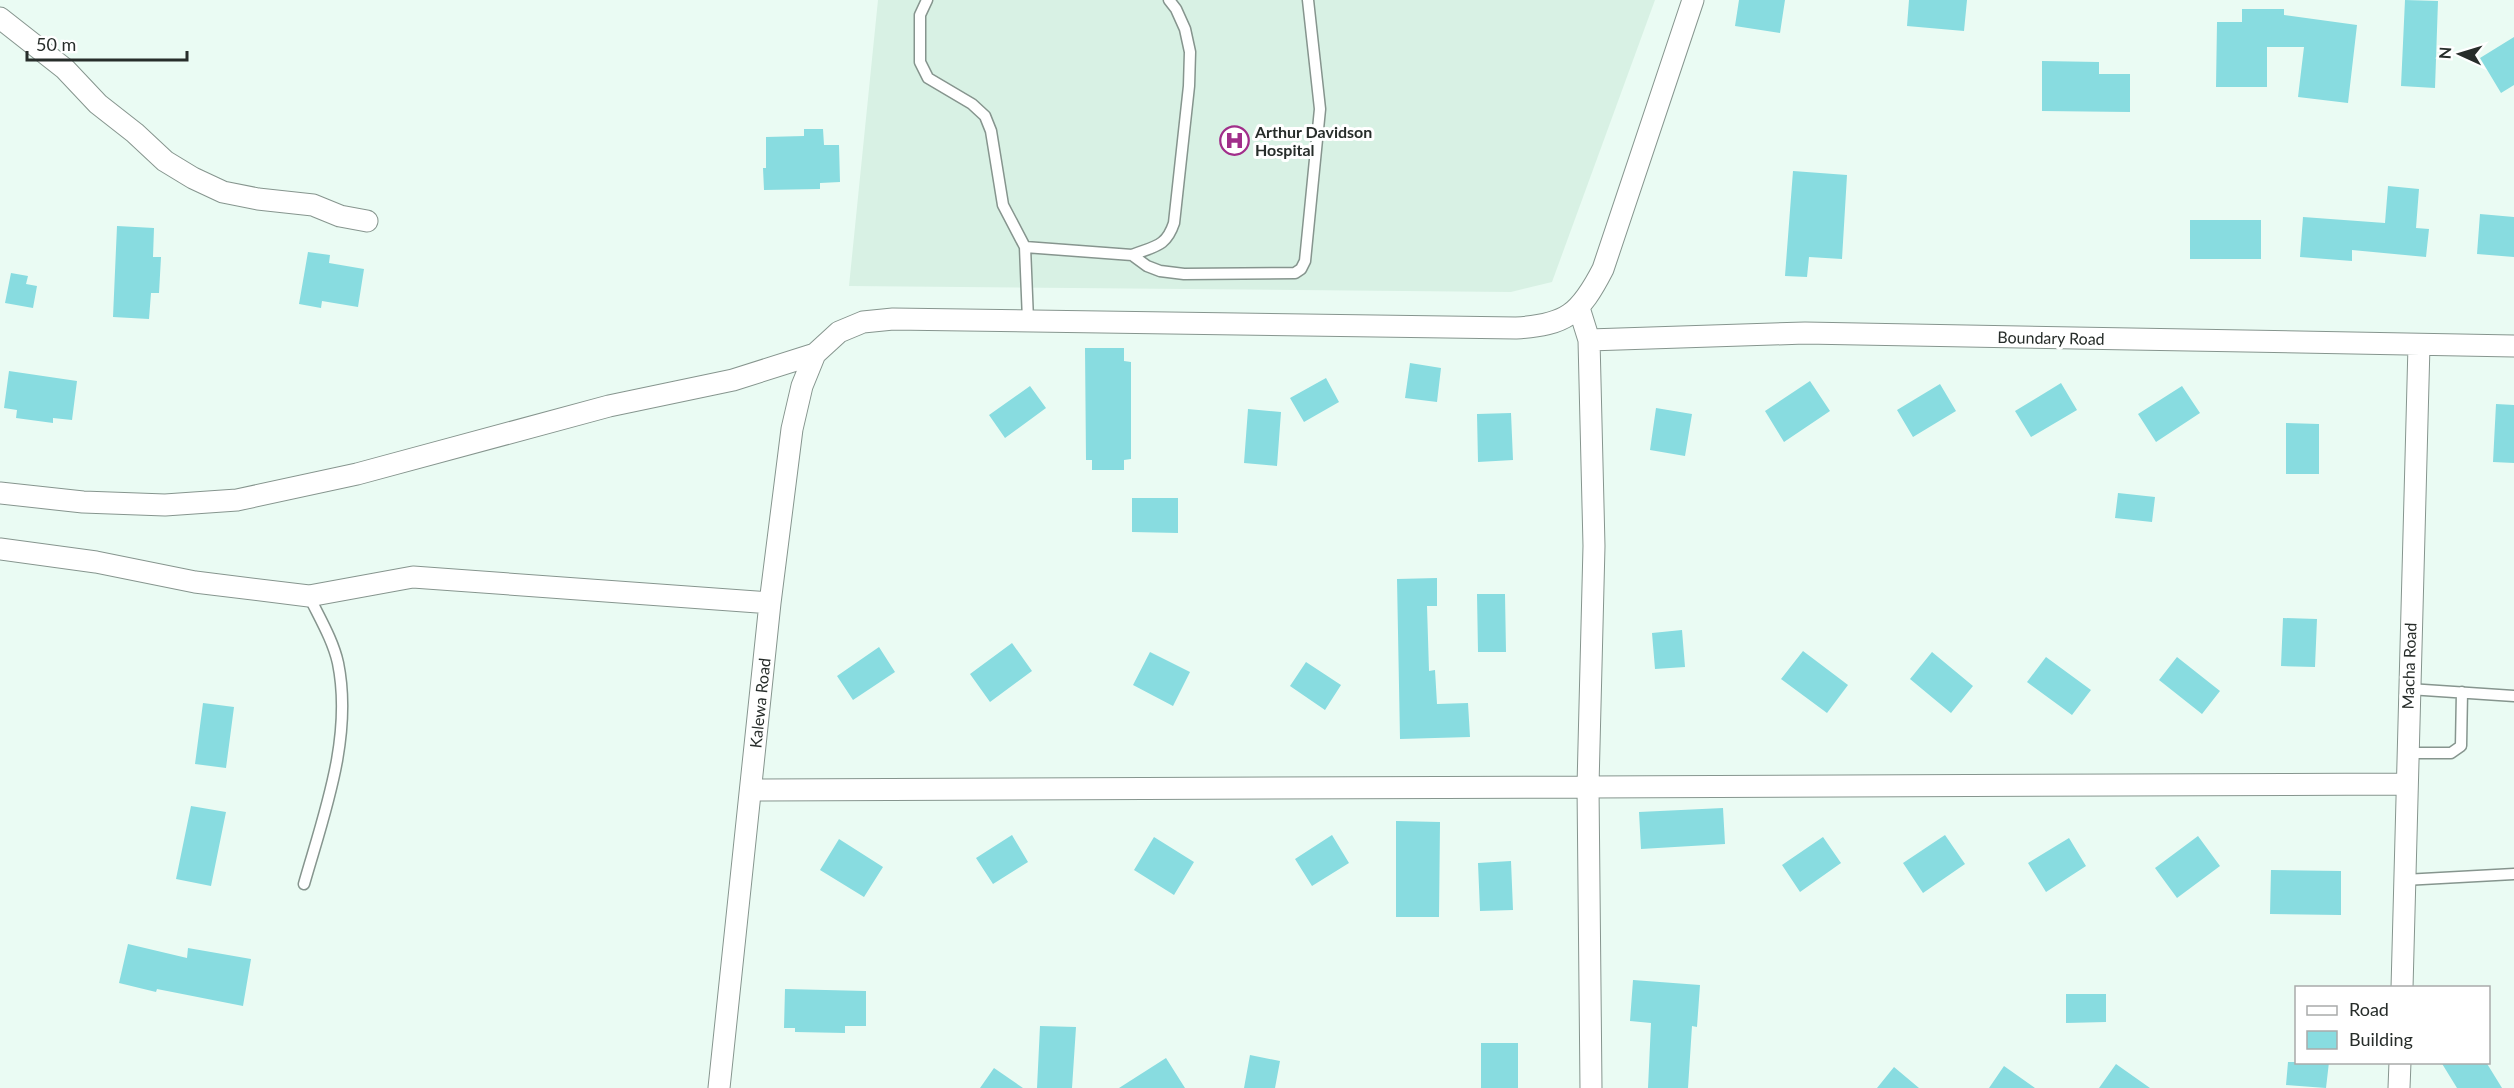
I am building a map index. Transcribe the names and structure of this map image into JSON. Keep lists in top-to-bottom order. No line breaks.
{"streets":{"street":["Boundary Road","Macha Road","Kalewa Road"]},"crossings":[["Boundary Road","Macha Road"]],"places":{"hospital":["Arthur Davidson Hospital"]},"legend":["Road","Building"],"scale_bar":"50 m","north":"left"}
